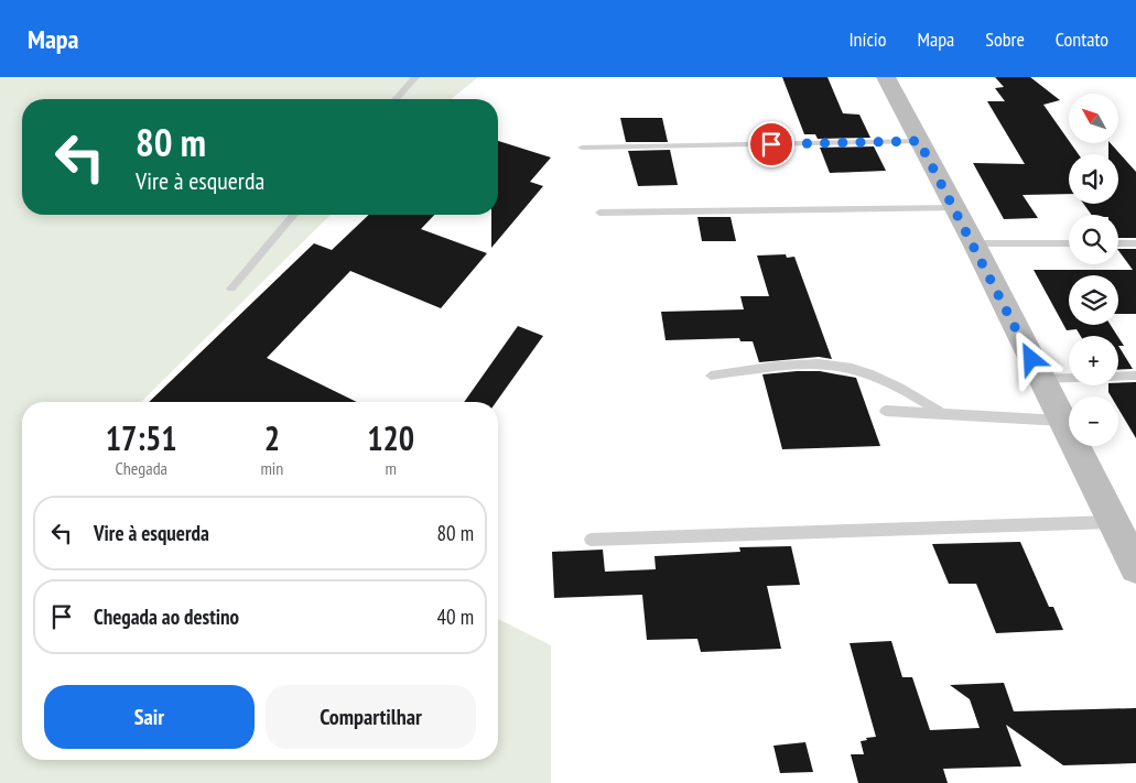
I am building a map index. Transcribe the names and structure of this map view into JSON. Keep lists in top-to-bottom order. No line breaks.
{"north":"top left","page":{"header":"Mapa","nav":["Início","Mapa","Sobre","Contato"],"map_buttons":["+","−"],"turn":["80 m","Vire à esquerda"],"eta":["17:51","Chegada","2","min","120","m"],"list":[{"name":"Vire à esquerda","value":"80 m"},{"name":"Chegada ao destino","value":"40 m"}],"buttons":["Sair","Compartilhar"]}}
